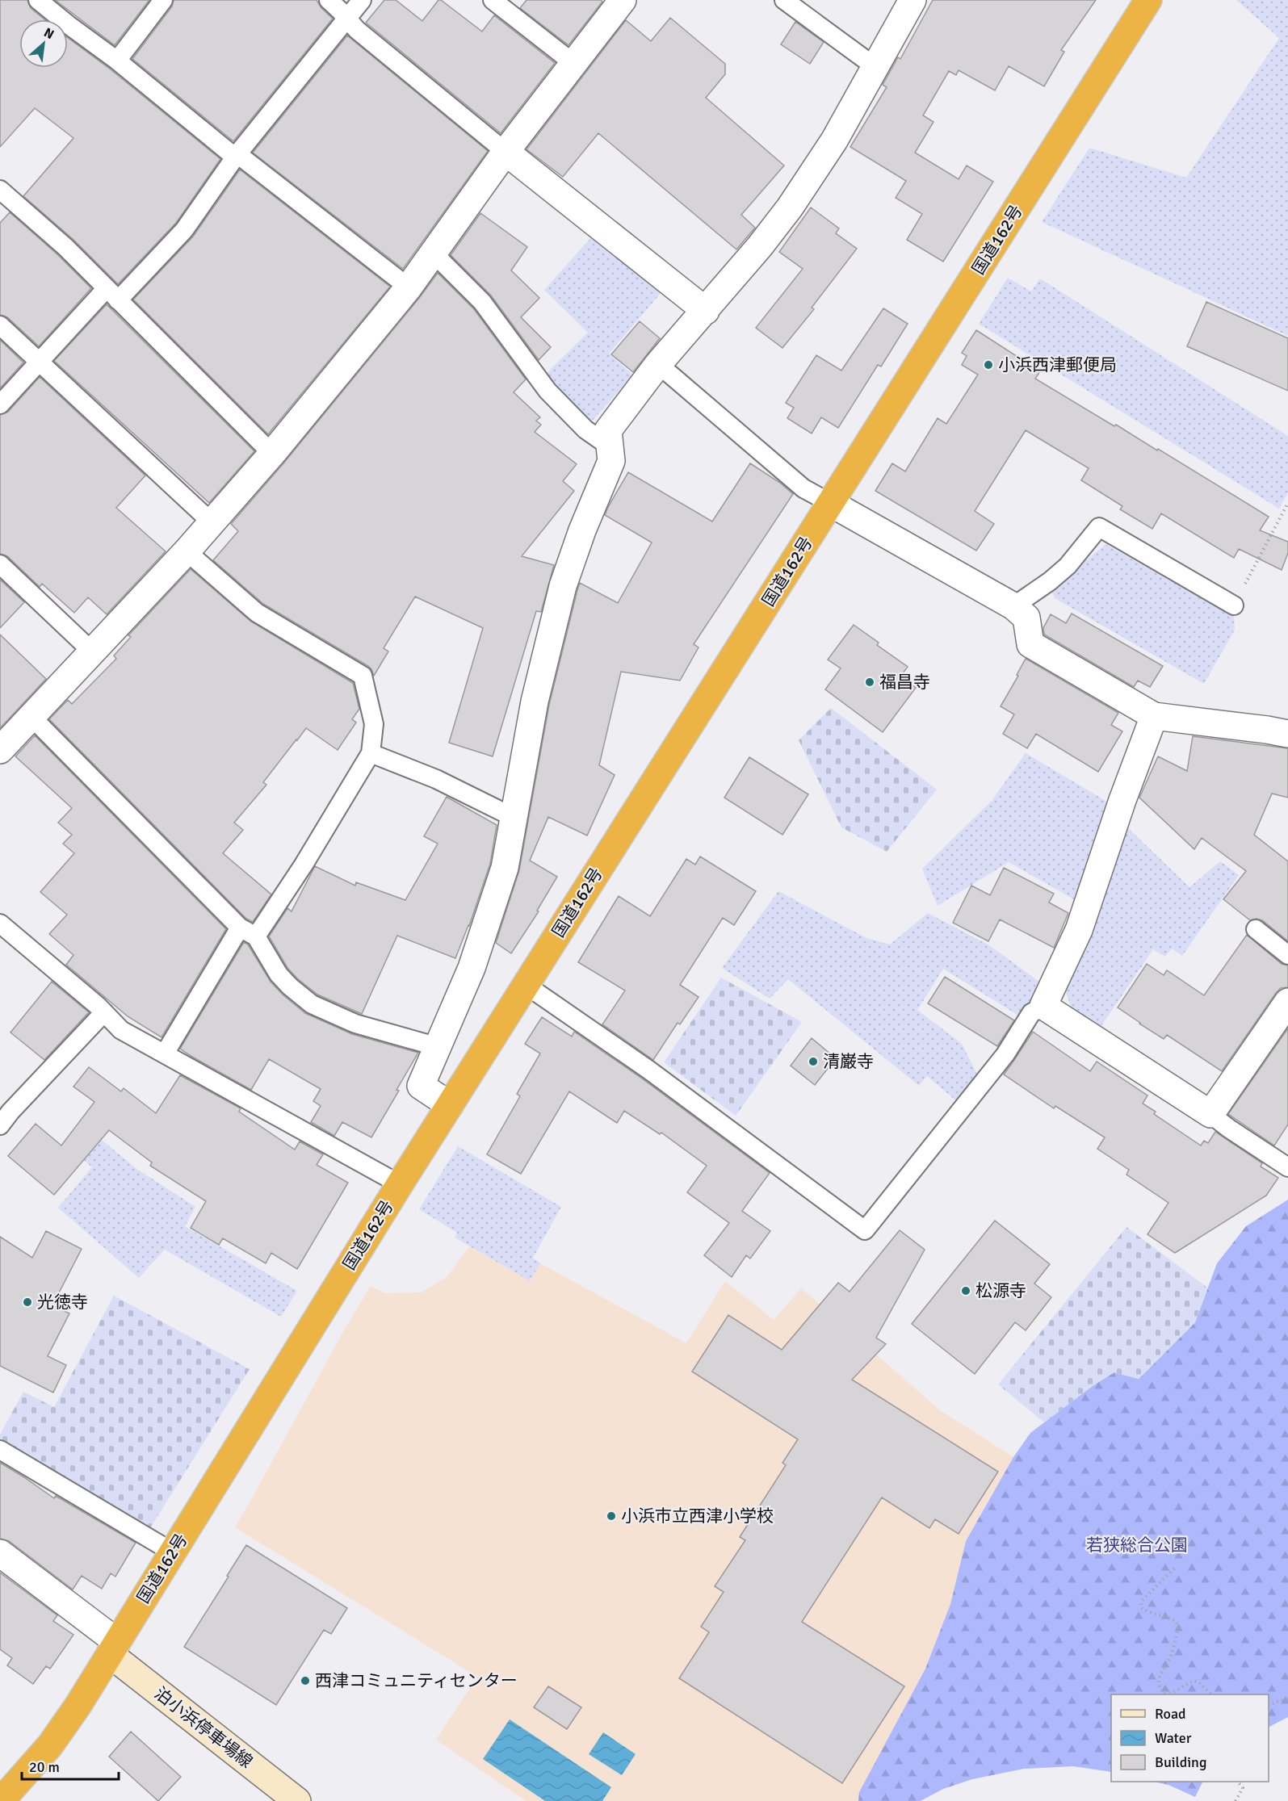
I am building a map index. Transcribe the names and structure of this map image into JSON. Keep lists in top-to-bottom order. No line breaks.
{"streets":{"highway":["国道162号"],"main road":["泊小浜停車場線"]},"crossings":[["国道162号","泊小浜停車場線"]],"parks":["若狭総合公園"],"places":["小浜西津郵便局","福昌寺","清巌寺","松源寺","光徳寺","小浜市立西津小学校","西津コミュニティセンター"],"legend":["Road","Water","Building"],"scale_bar":"20 m","north":"top right"}
